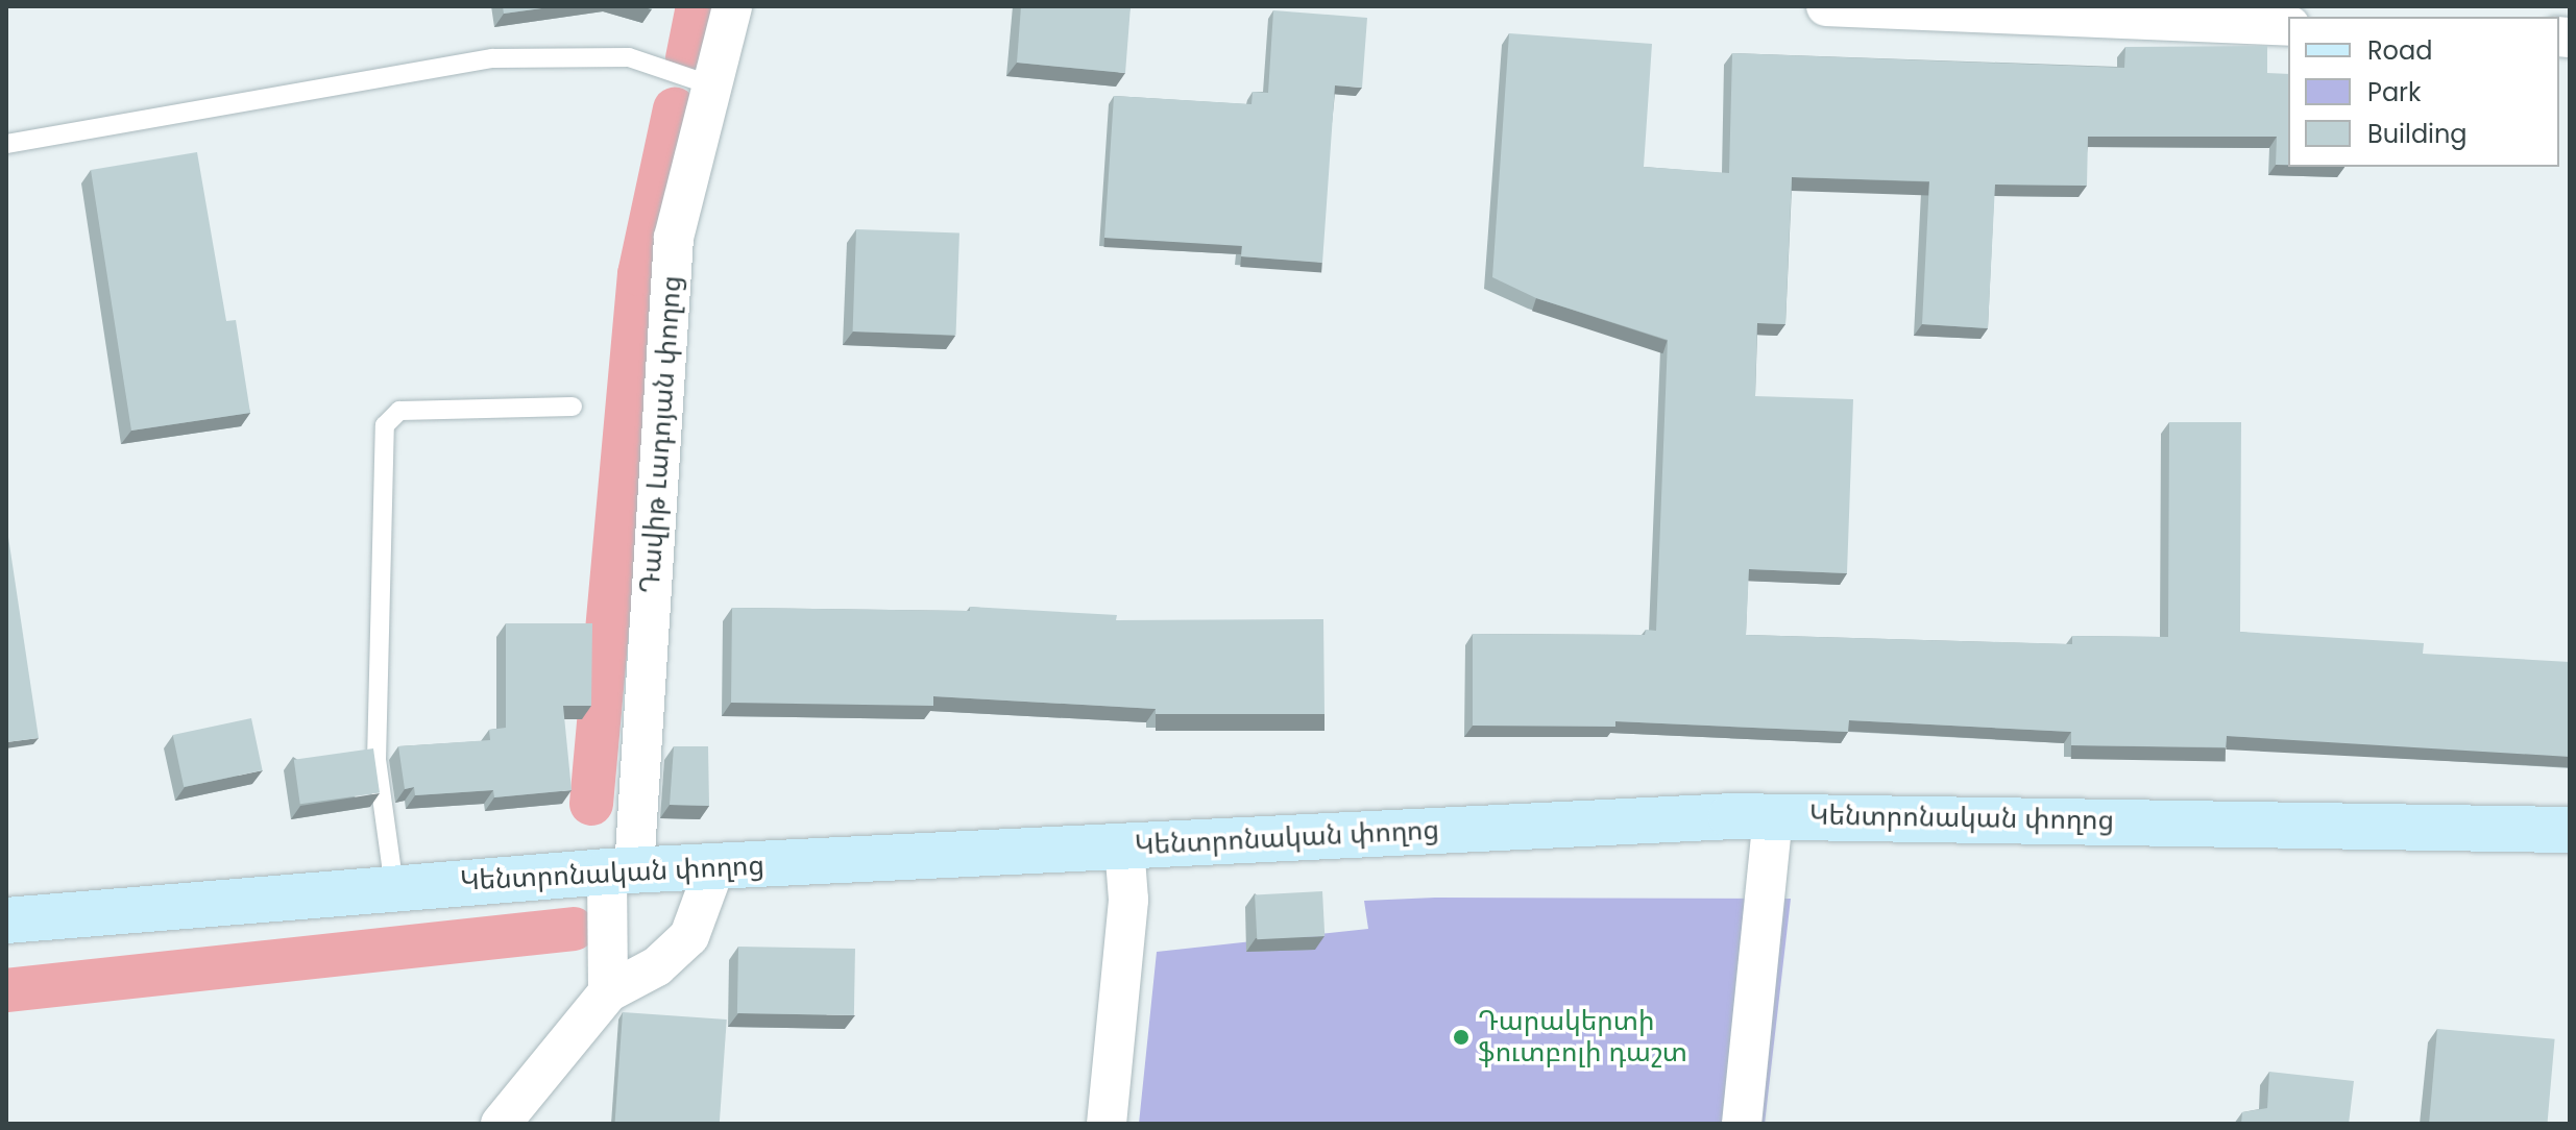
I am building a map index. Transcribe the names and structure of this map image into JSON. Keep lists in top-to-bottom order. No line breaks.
{"streets":{"main road":["Կենտրոնական փողոց"],"street":["Դավիթ Լադոյան փողոց"]},"crossings":[["Դավիթ Լադոյան փողոց","Կենտրոնական փողոց"]],"places":["Դարակերտի ֆուտբոլի դաշտ"],"legend":["Road","Park","Building"]}
